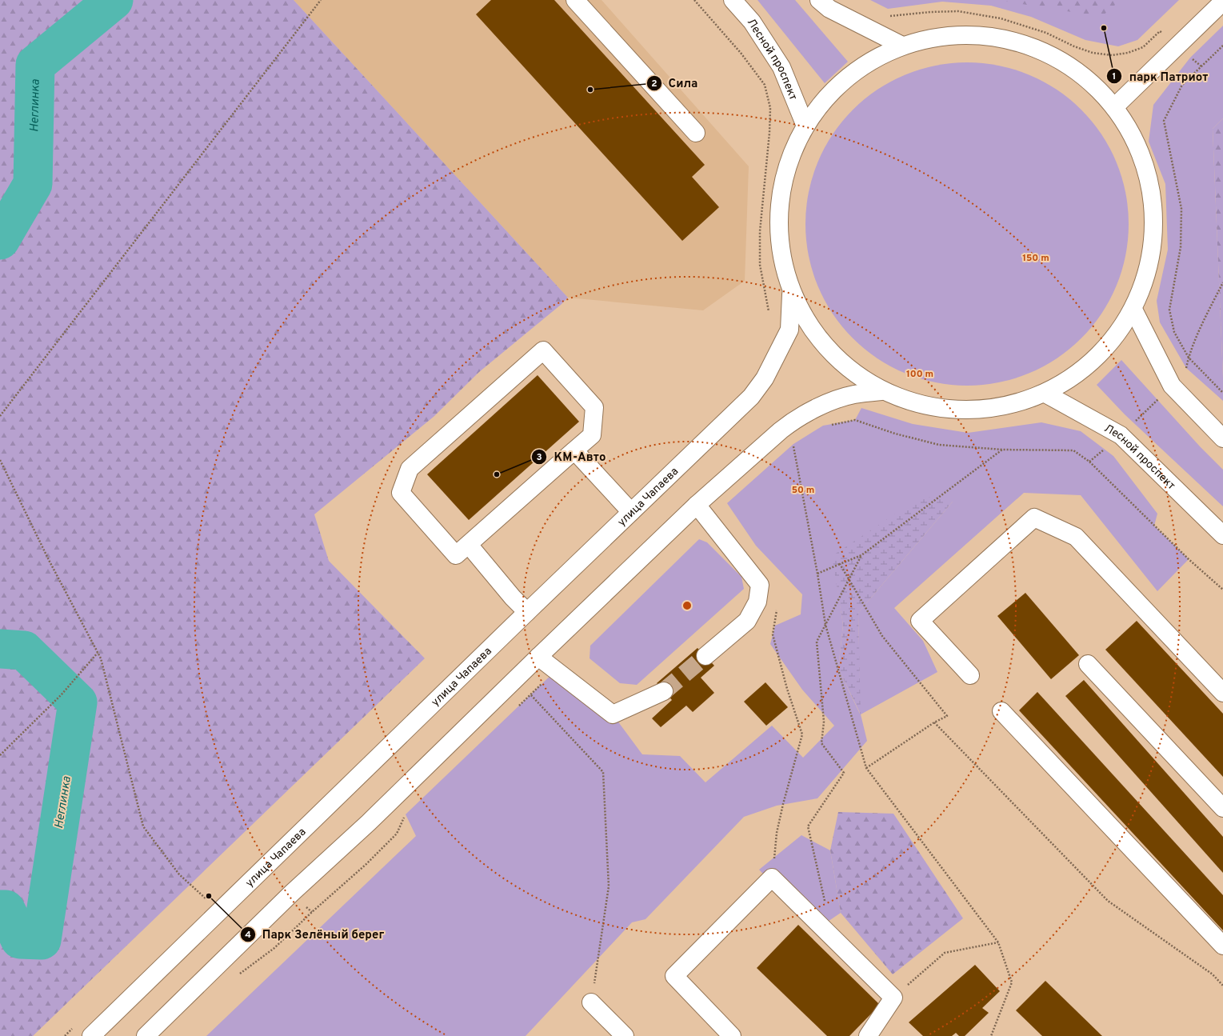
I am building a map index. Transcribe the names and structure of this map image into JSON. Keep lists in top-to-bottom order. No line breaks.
{"streets":{"main road":["Лесной проспект","улица Чапаева"]},"water":["Неглинка"],"places":["парк Патриот","Сила","КМ-Авто","Парк Зелёный берег"],"rings":["150 m","100 m","50 m"]}
